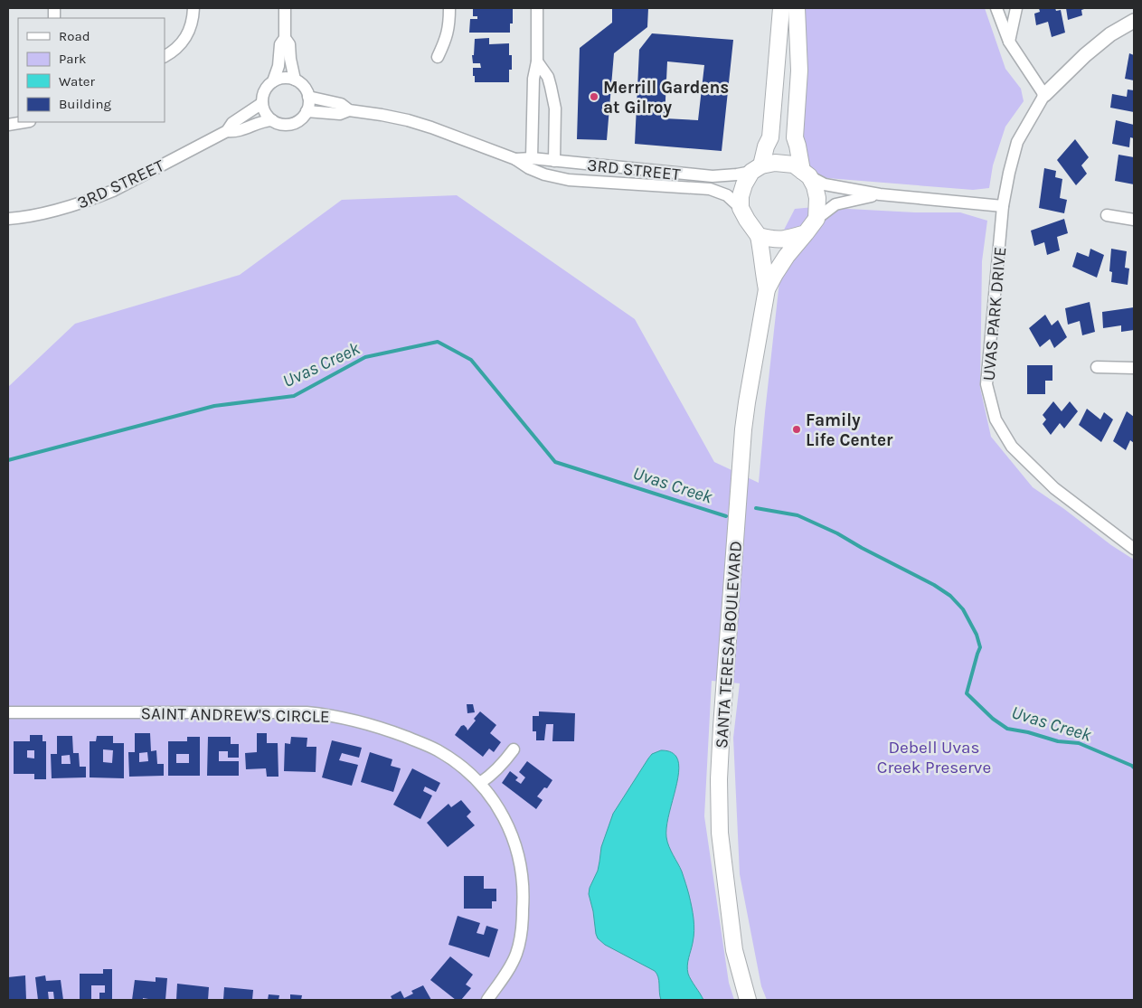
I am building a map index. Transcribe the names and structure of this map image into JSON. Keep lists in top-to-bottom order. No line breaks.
{"streets":{"main road":["SANTA TERESA BOULEVARD"],"street":["3RD STREET","UVAS PARK DRIVE","SAINT ANDREW'S CIRCLE"]},"crossings":[["3RD STREET","SANTA TERESA BOULEVARD"]],"water":["Uvas Creek"],"parks":["Debell Uvas Creek Preserve"],"places":["Merrill Gardens at Gilroy","Family Life Center"],"legend":["Road","Park","Water","Building"]}
